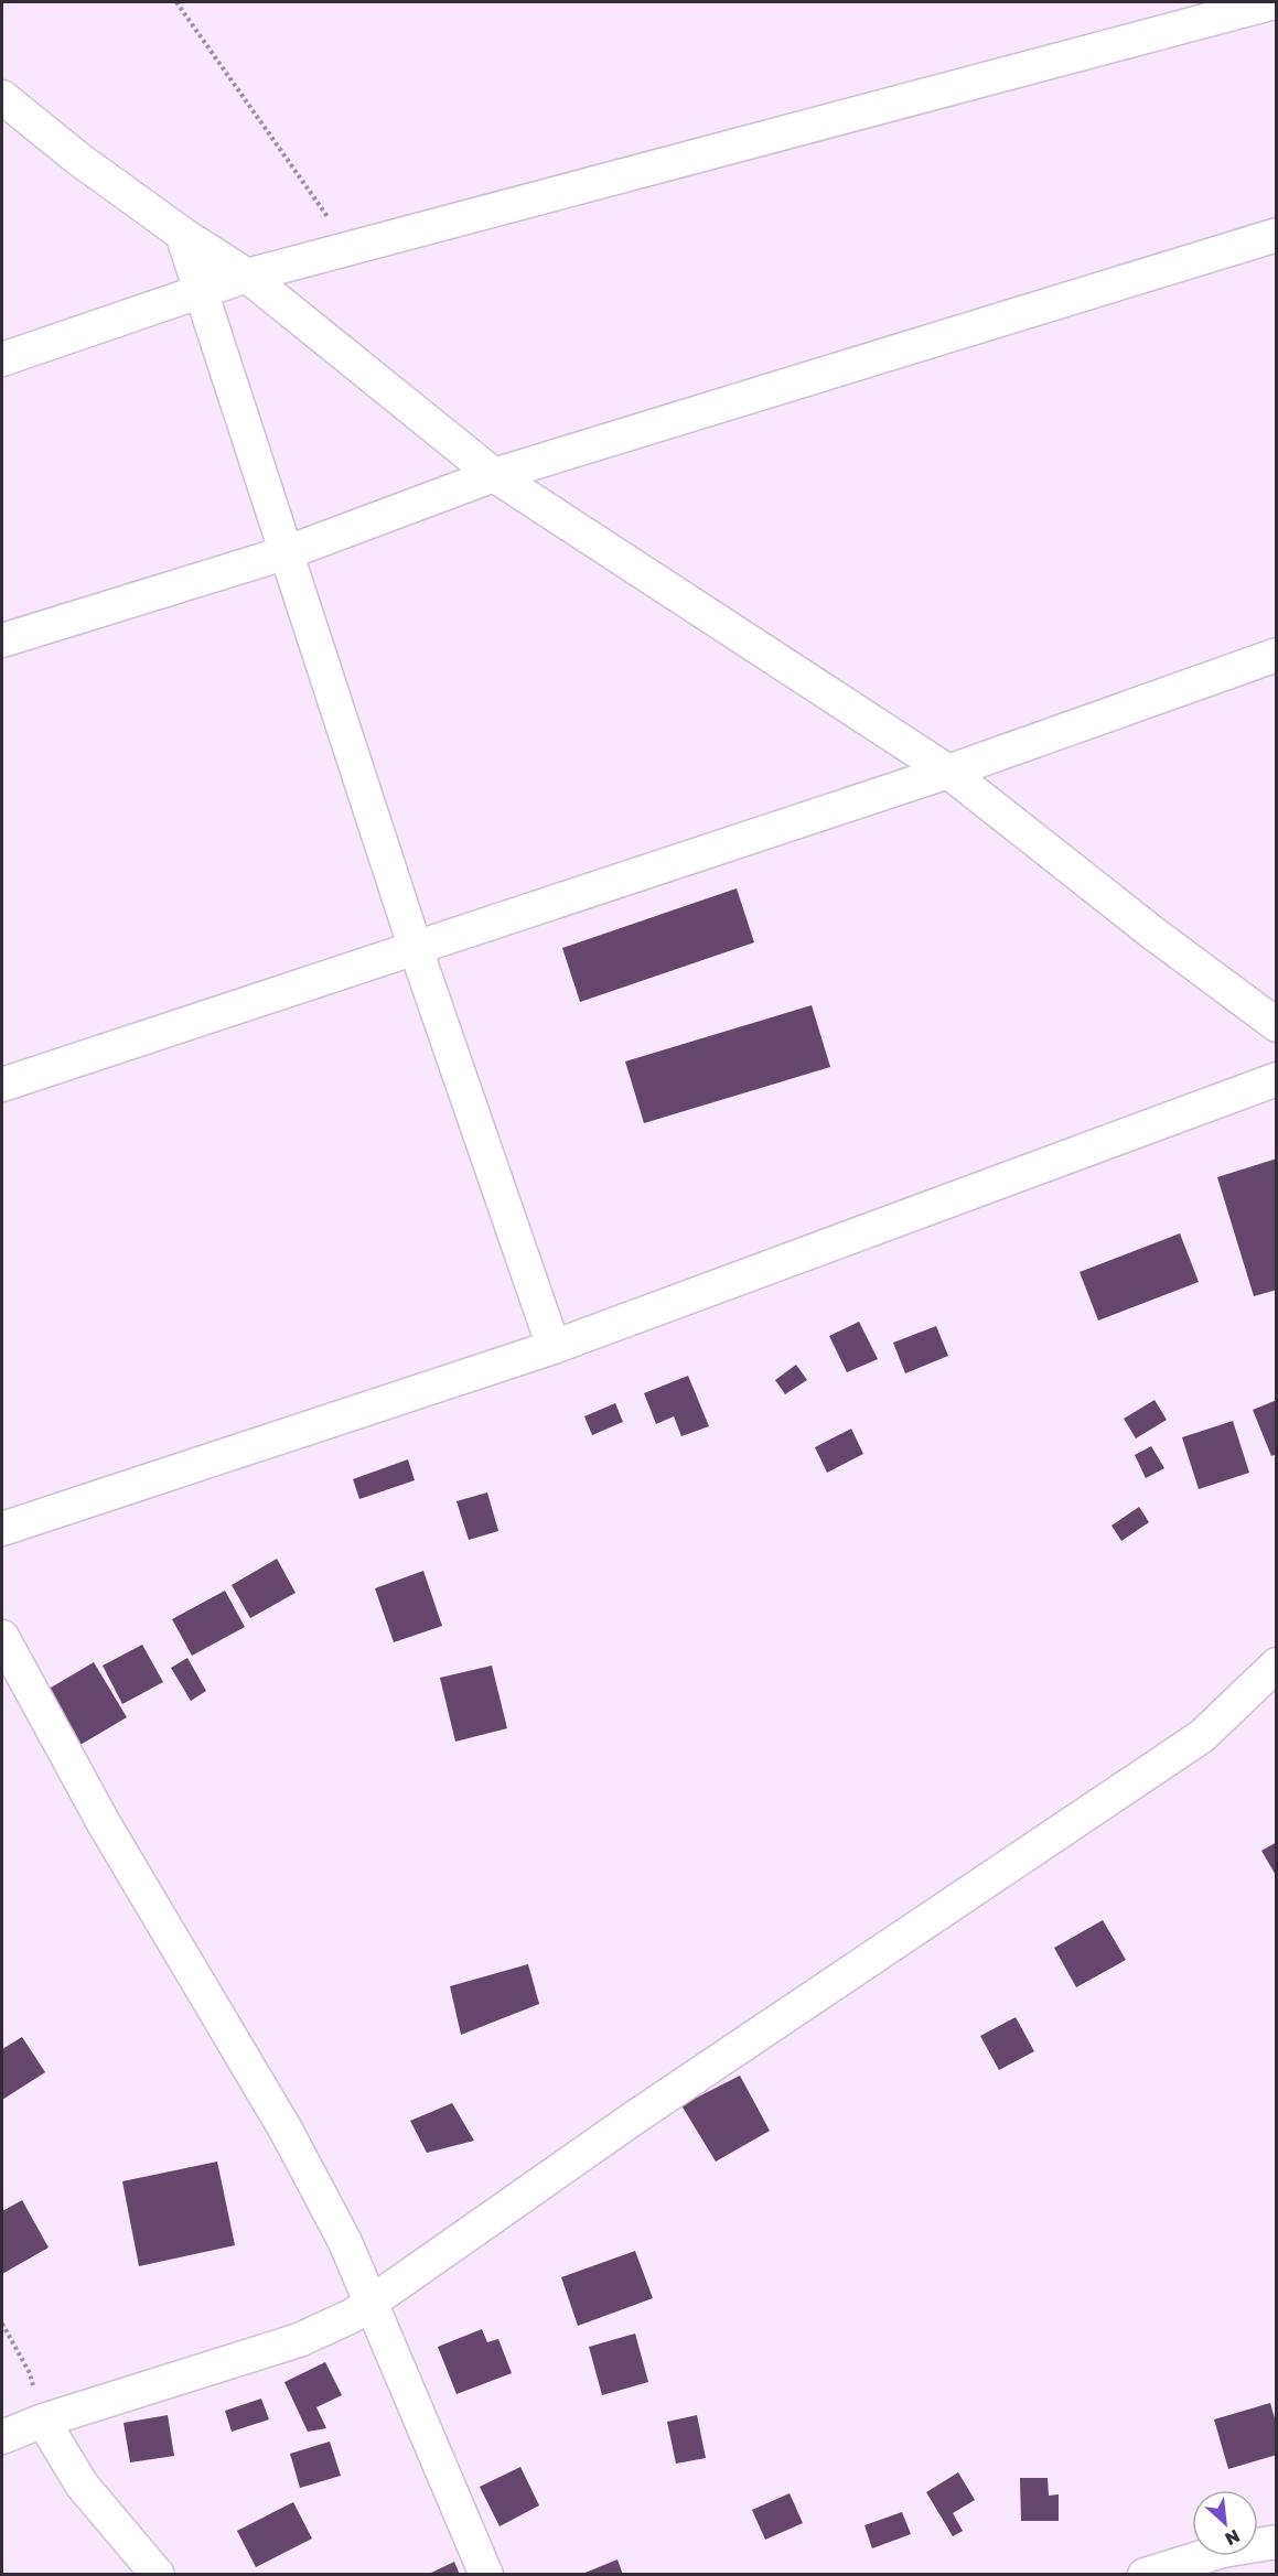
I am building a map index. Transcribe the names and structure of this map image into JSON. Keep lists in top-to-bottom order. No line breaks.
{"north":"bottom right"}
